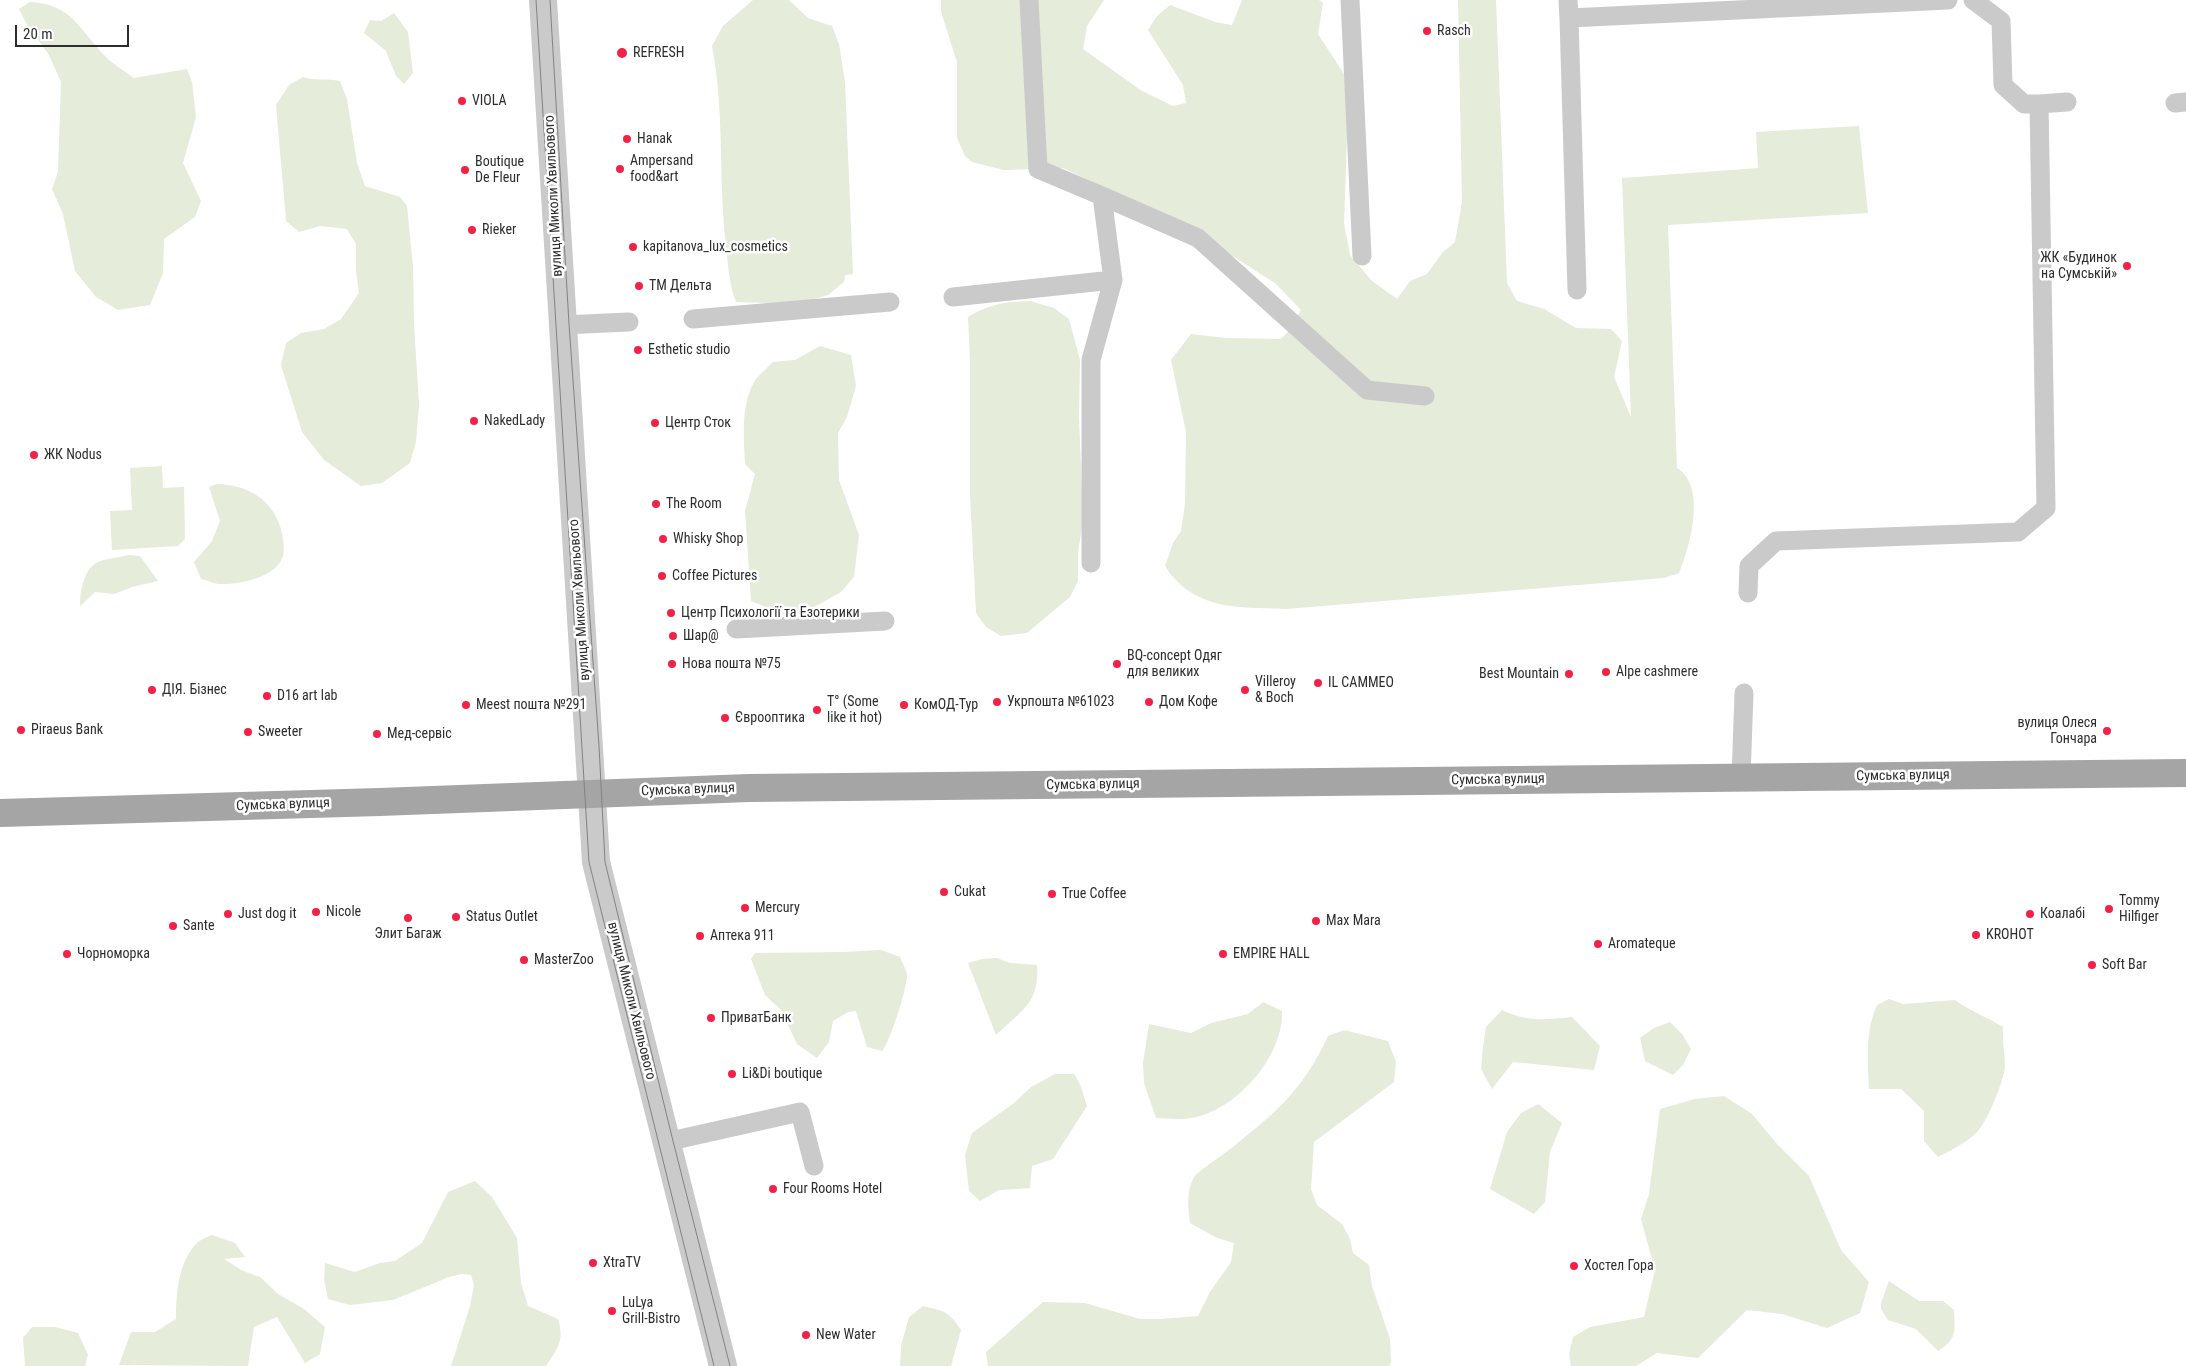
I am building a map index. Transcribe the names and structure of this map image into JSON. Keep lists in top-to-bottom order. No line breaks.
{"streets":{"main road":["Сумська вулиця"],"street":["вулиця Миколи Хвильового"]},"crossings":[["вулиця Миколи Хвильового","Сумська вулиця"]],"places":["Rasch","REFRESH","VIOLA","Hanak","Ampersand food&art","Boutique De Fleur","Rieker","kapitanova_lux_cosmetics","ЖК «Будинок на Сумській»","ТМ Дельта","Esthetic studio","NakedLady","Центр Сток","ЖК Nodus","The Room","Whisky Shop","Coffee Pictures","Центр Психології та Езотерики","Шар@","Нова пошта №75","BQ-concept Одяг для великих","Alpe cashmere","Best Mountain","IL CAMMEO","ДІЯ. Бізнес","Villeroy & Boch","D16 art lab","Укрпошта №61023","Дом Кофе","Meest пошта №291","КомОД-Тур","T° (Some like it hot)","Єврооптика","Piraeus Bank","вулиця Олеся Гончара","Sweeter","Мед-сервіс","Cukat","True Coffee","Mercury","Tommy Hilfiger","Nicole","Just dog it","Коалабі","Status Outlet","Элит Багаж","Max Mara","Sante","KROHOT","Аптека 911","Aromateque","Чорноморка","EMPIRE HALL","MasterZoo","Soft Bar","ПриватБанк","Li&Di boutique","Four Rooms Hotel","XtraTV","Хостел Гора","LuLya Grill-Bistro","New Water"],"scale_bar":"20 m"}
